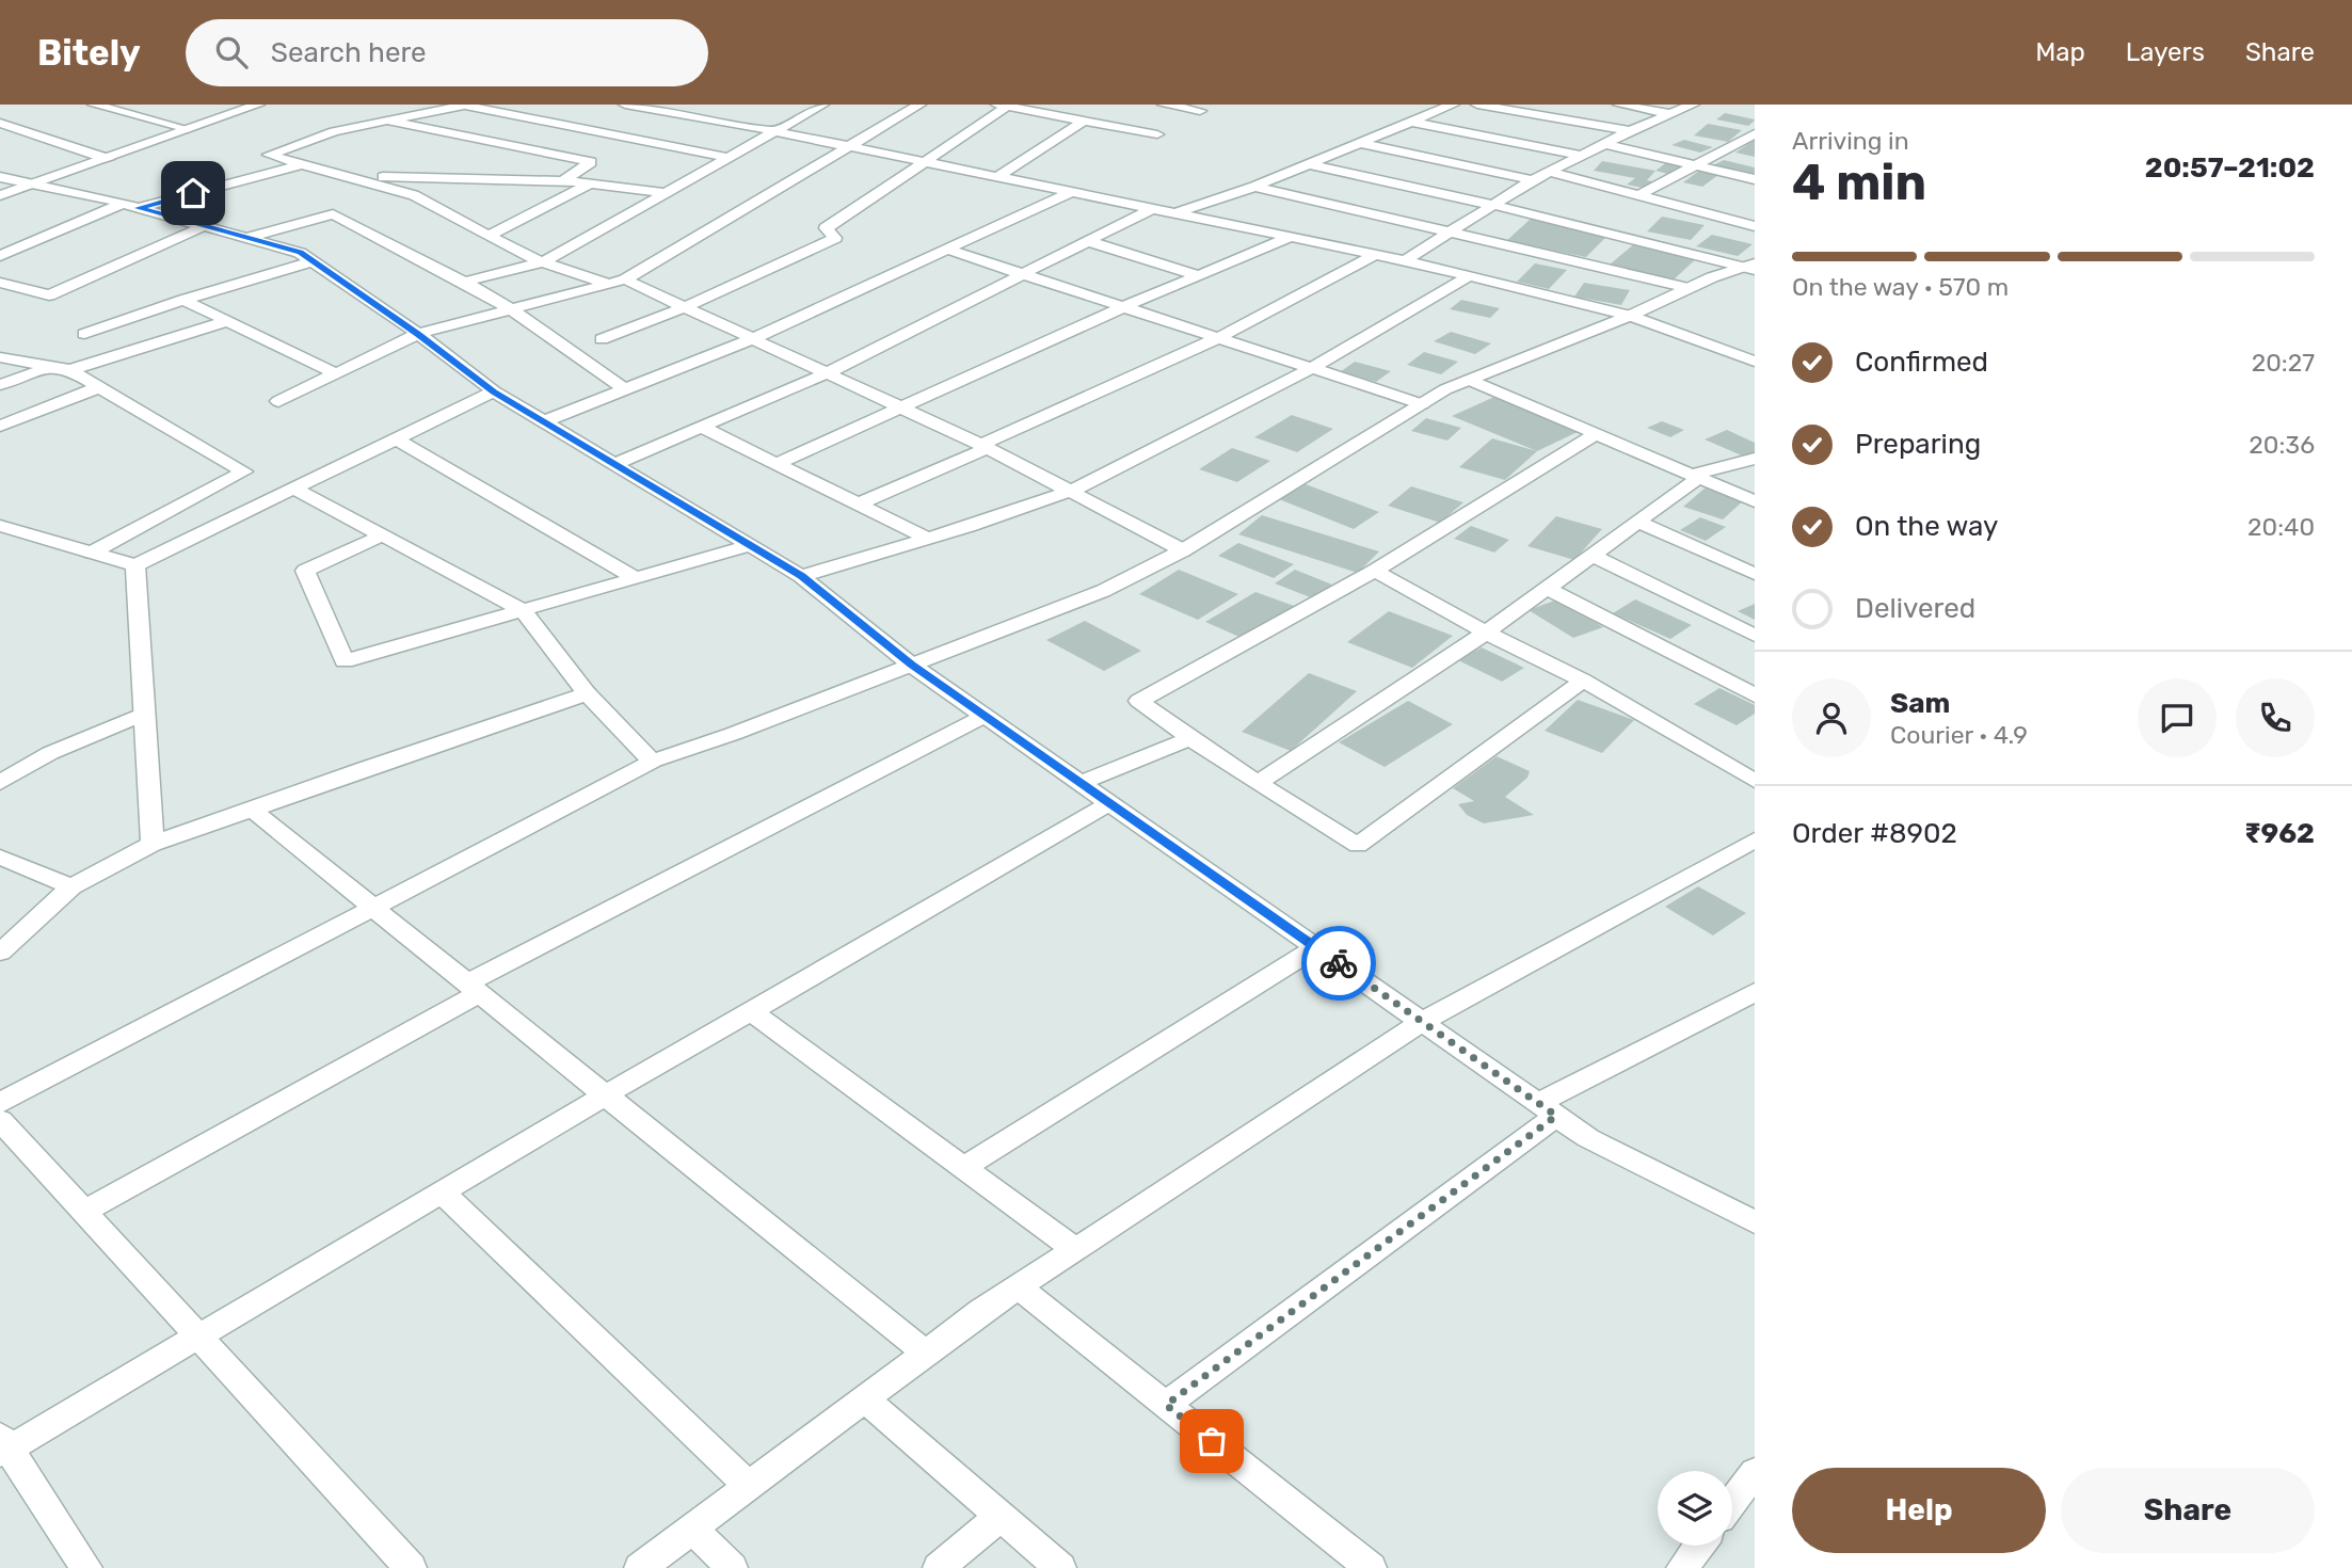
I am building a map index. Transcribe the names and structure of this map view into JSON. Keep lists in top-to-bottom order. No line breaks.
{"page":{"header":"Bitely","search":"Search here","nav":["Map","Layers","Share"],"heading":["4 min","Arriving in","20:57–21:02"],"panel":["Sam","Courier · 4.9","Order #8902","₹962"],"bar":"On the way · 570 m","list":[["Confirmed","20:27"],["Preparing","20:36"],["On the way","20:40"],"Delivered"],"buttons":["Help","Share"]}}
